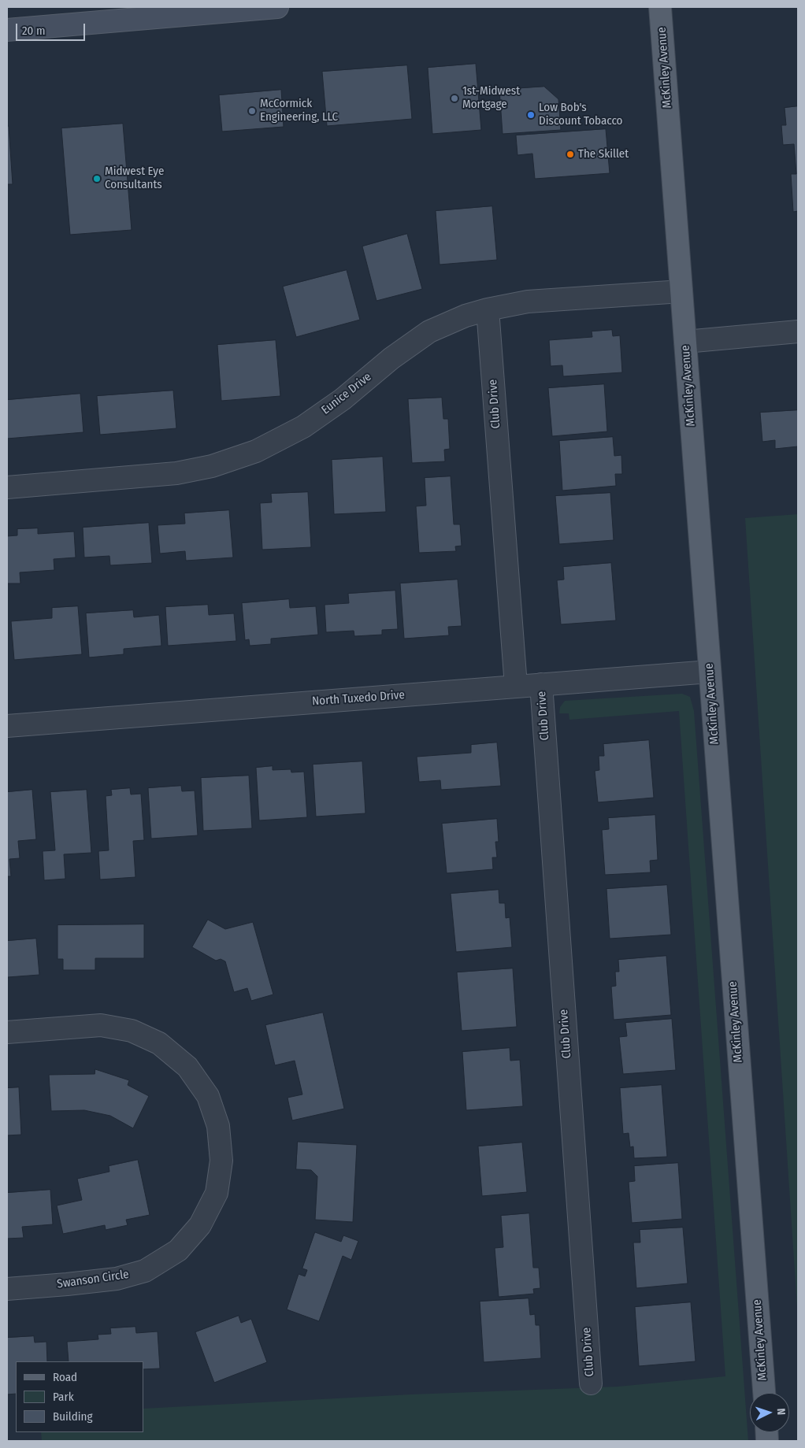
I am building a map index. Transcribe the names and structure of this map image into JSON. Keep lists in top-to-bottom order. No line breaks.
{"streets":{"main road":["McKinley Avenue"],"street":["Eunice Drive","Club Drive","North Tuxedo Drive","Swanson Circle"]},"crossings":[["McKinley Avenue","Eunice Drive"],["McKinley Avenue","North Tuxedo Drive"],["Eunice Drive","Club Drive"],["Club Drive","North Tuxedo Drive"]],"places":["1st-Midwest Mortgage","McCormick Engineering, LLC","Low Bob's Discount Tobacco","The Skillet","Midwest Eye Consultants"],"legend":["Road","Park","Building"],"scale_bar":"20 m","north":"right"}
